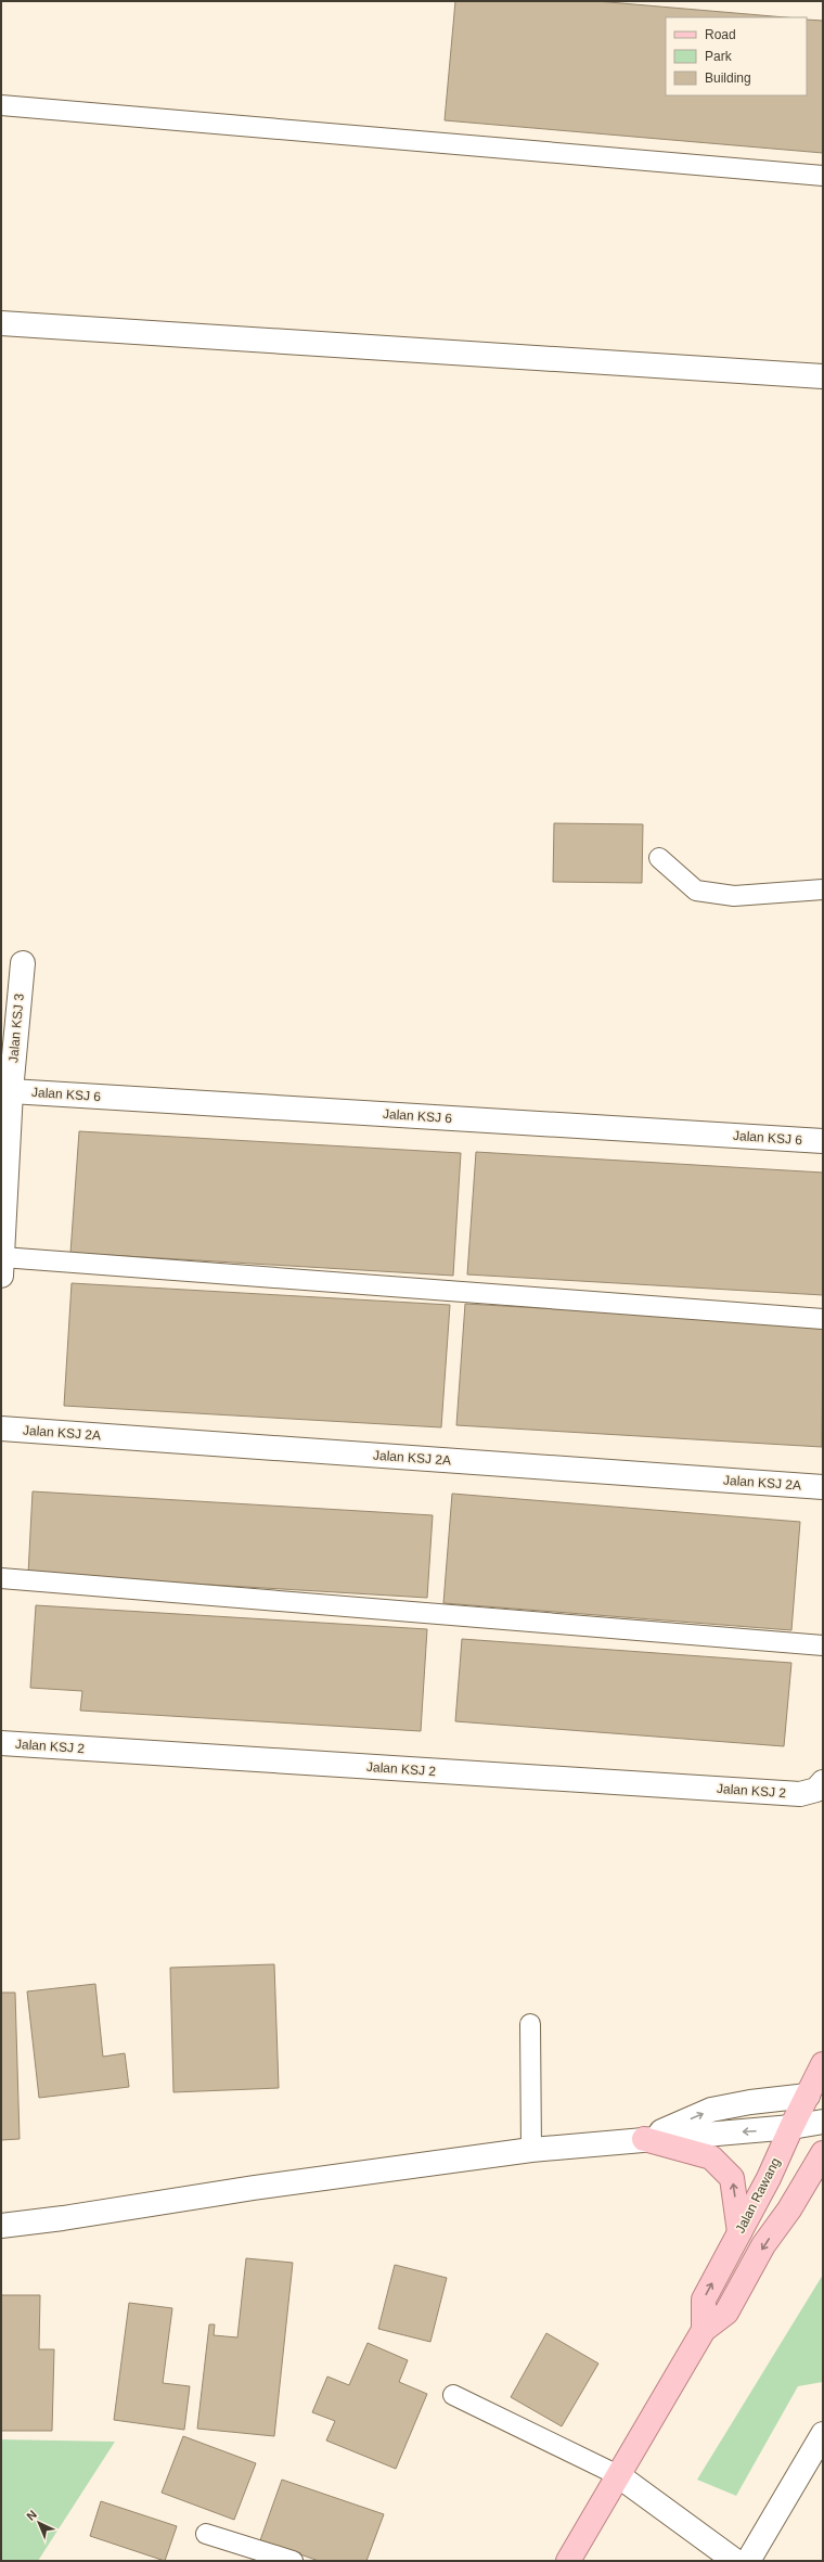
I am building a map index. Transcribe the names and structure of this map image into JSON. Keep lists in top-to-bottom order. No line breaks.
{"streets":{"main road":["Jalan Rawang"],"street":["Jalan KSJ 3","Jalan KSJ 6","Jalan KSJ 2A","Jalan KSJ 2"]},"crossings":[["Jalan KSJ 3","Jalan KSJ 6"]],"legend":["Road","Park","Building"],"north":"top left"}
